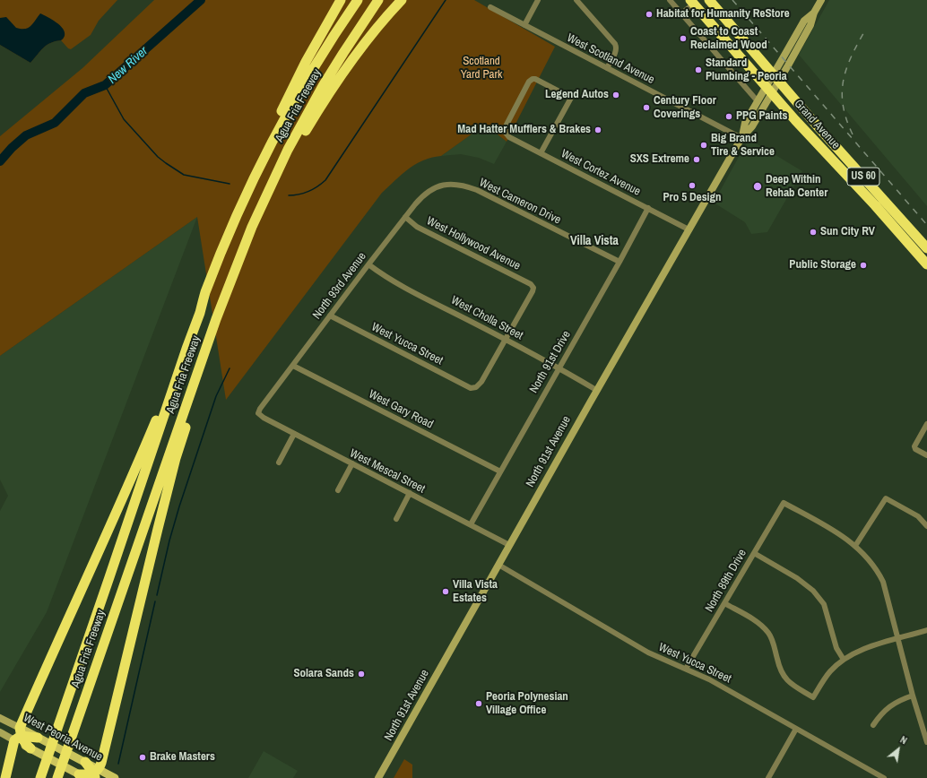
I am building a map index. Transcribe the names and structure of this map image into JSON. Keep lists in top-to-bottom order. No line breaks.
{"streets":{"highway":["Agua Fria Freeway","Grand Avenue","US 60"],"main road":["North 91st Avenue","West Peoria Avenue"],"street":["West Scotland Avenue","West Cortez Avenue","West Cameron Drive","West Hollywood Avenue","North 93rd Avenue","West Cholla Street","West Yucca Street","North 91st Drive","West Gary Road","West Mescal Street","North 89th Drive"]},"crossings":[["West Scotland Avenue","North 91st Avenue"],["Grand Avenue","North 91st Avenue"],["West Cortez Avenue","North 91st Drive"],["West Cortez Avenue","North 91st Avenue"],["West Cameron Drive","North 93rd Avenue"],["West Cameron Drive","North 91st Drive"],["West Hollywood Avenue","North 93rd Avenue"],["West Hollywood Avenue","West Cholla Street"],["West Hollywood Avenue","West Yucca Street"],["North 93rd Avenue","West Cholla Street"],["North 93rd Avenue","West Yucca Street"],["North 93rd Avenue","West Gary Road"],["North 93rd Avenue","West Mescal Street"],["West Cholla Street","West Yucca Street"],["West Cholla Street","North 91st Drive"],["West Cholla Street","North 91st Avenue"],["West Yucca Street","North 91st Avenue"],["West Yucca Street","North 89th Drive"],["North 91st Drive","West Gary Road"],["North 91st Drive","West Mescal Street"],["North 91st Avenue","West Mescal Street"]],"districts":["Villa Vista"],"water":["New River"],"parks":["Scotland Yard Park"],"places":["Habitat for Humanity ReStore","Coast to Coast Reclaimed Wood","Standard Plumbing - Peoria","Legend Autos","Century Floor Coverings","PPG Paints","Mad Hatter Mufflers & Brakes","Big Brand Tire & Service","SXS Extreme","Pro 5 Design","Deep Within Rehab Center","Sun City RV","Public Storage","Villa Vista Estates","Solara Sands","Peoria Polynesian Village Office","Brake Masters"],"north":"top right"}
